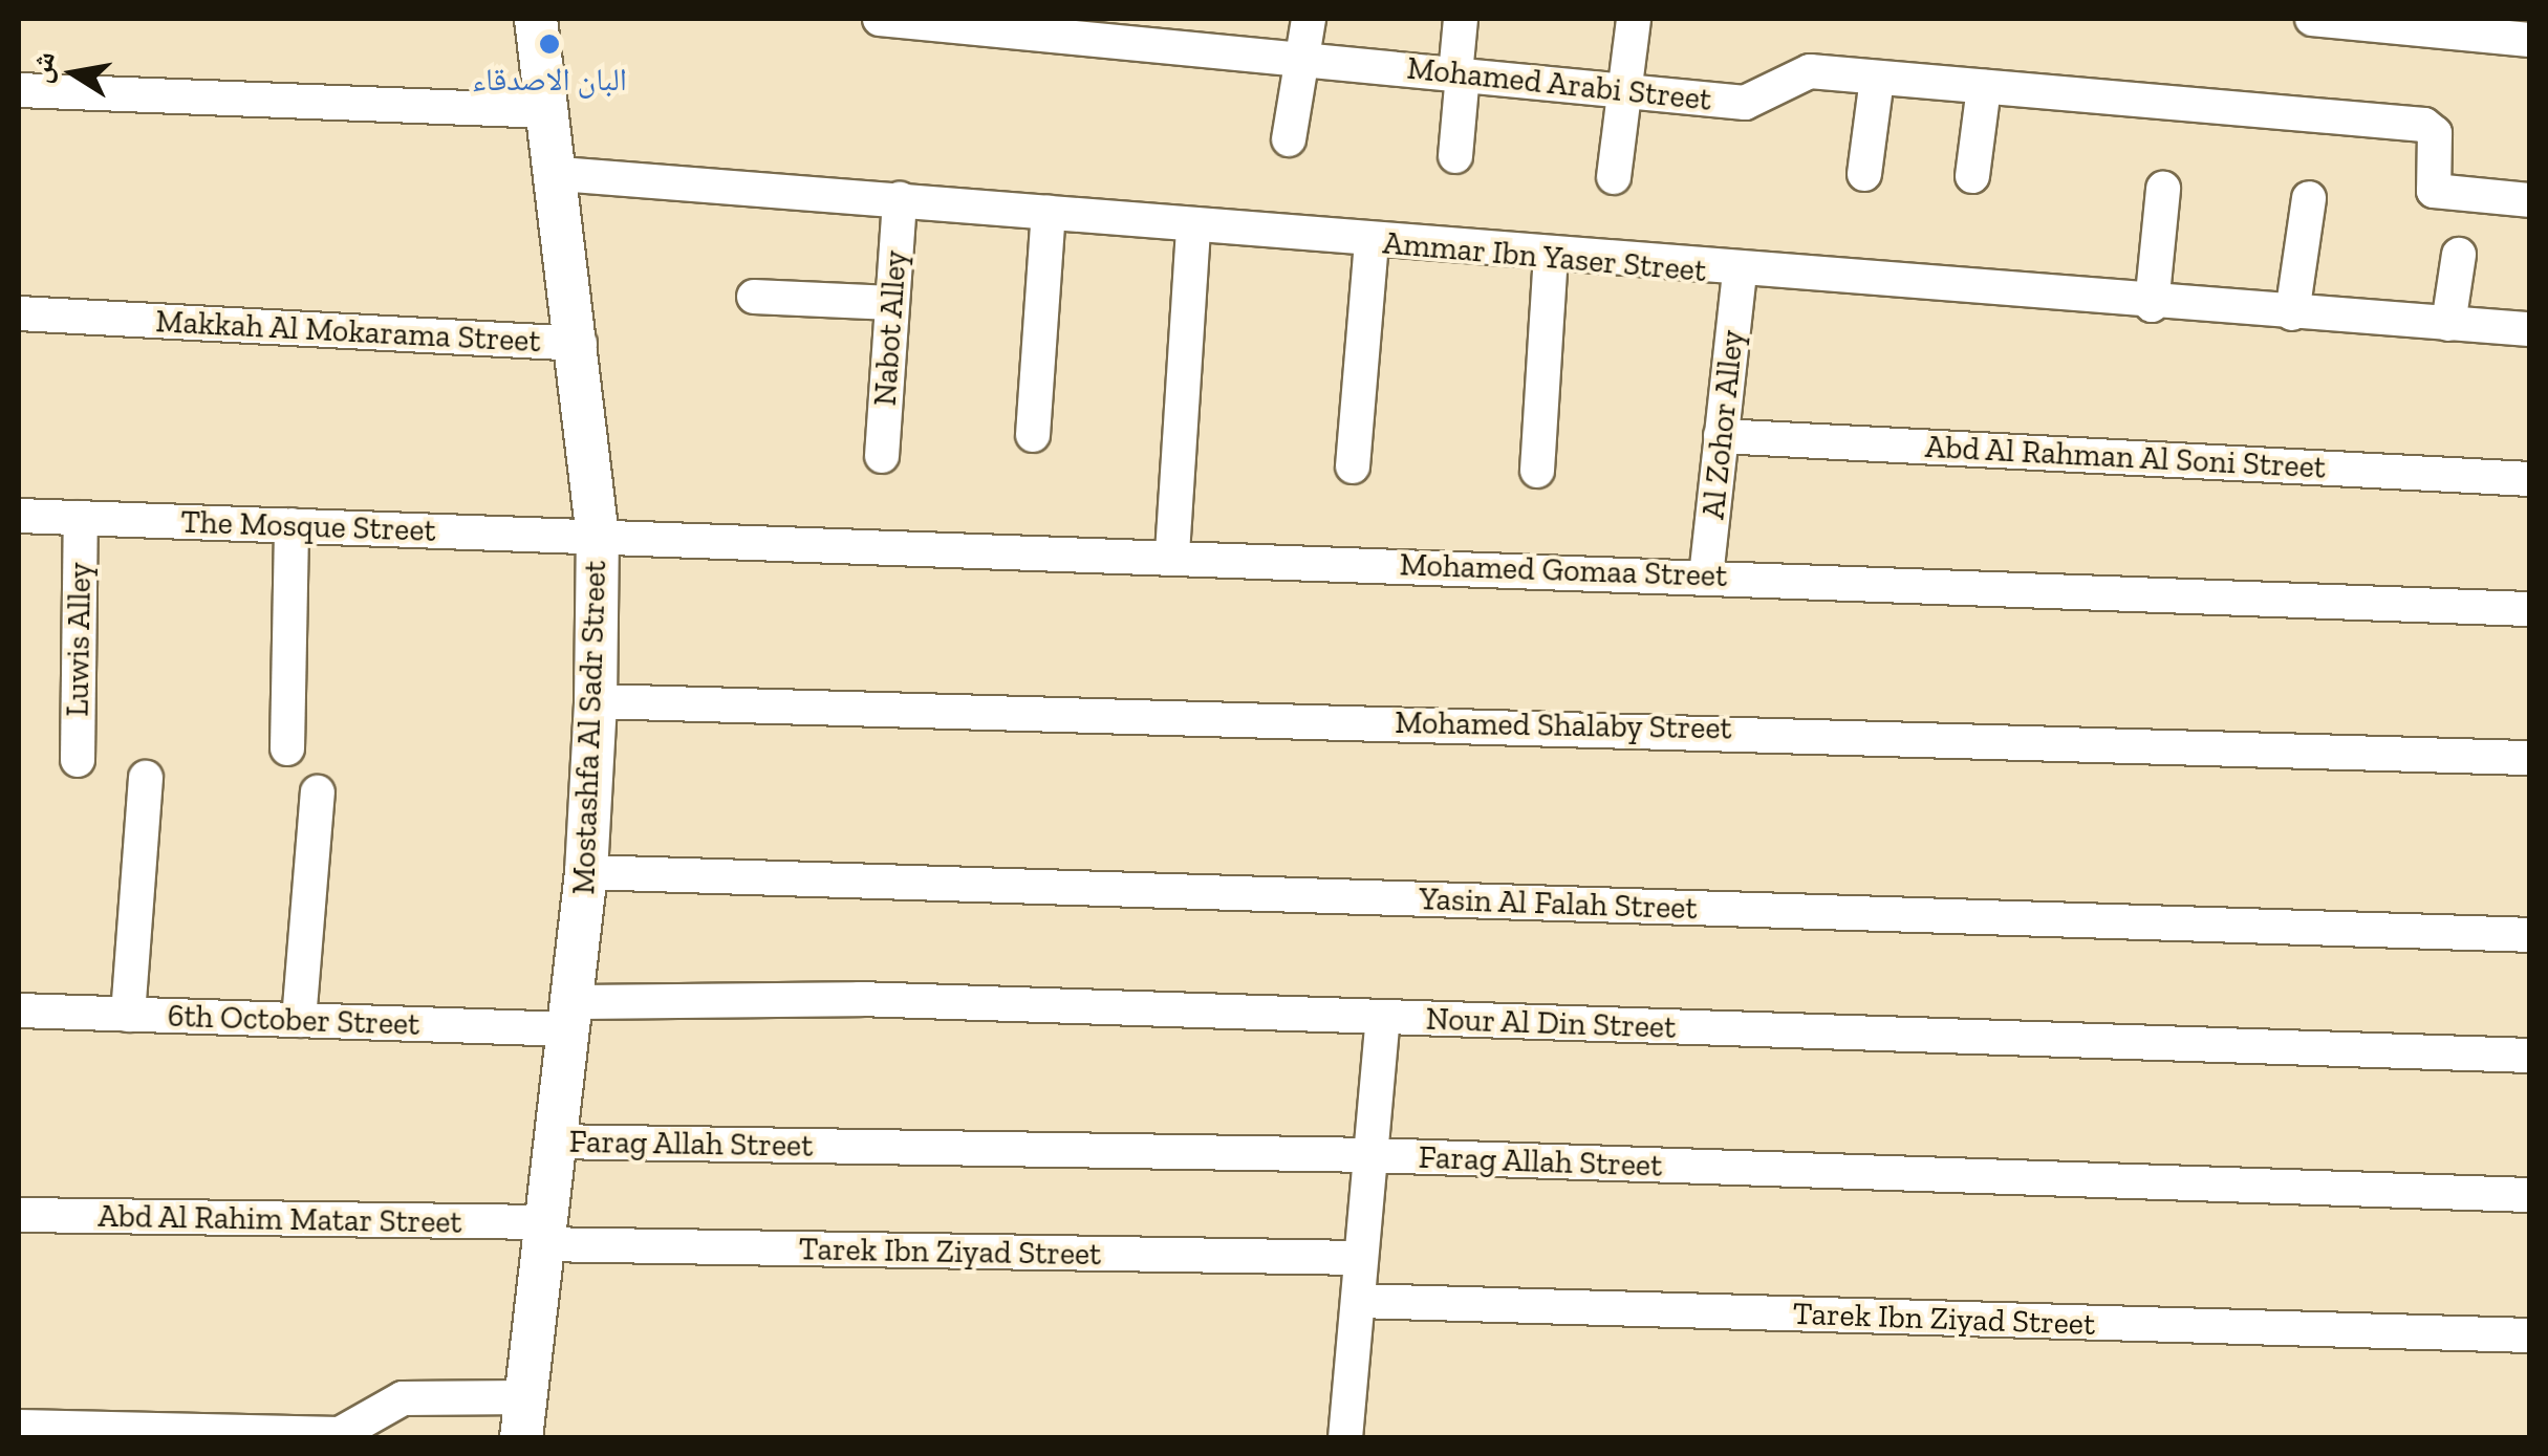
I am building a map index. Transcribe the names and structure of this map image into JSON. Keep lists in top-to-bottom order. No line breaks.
{"streets":{"street":["Mohamed Arabi Street","Ammar Ibn Yaser Street","Nabot Alley","Makkah Al Mokarama Street","Al Zohor Alley","Abd Al Rahman Al Soni Street","The Mosque Street","Mohamed Gomaa Street","Luwis Alley","Mohamed Shalaby Street","Mostashfa Al Sadr Street","Yasin Al Falah Street","6th October Street","Nour Al Din Street","Farag Allah Street","Abd Al Rahim Matar Street","Tarek Ibn Ziyad Street"]},"crossings":[["Ammar Ibn Yaser Street","Nabot Alley"],["Ammar Ibn Yaser Street","Al Zohor Alley"],["Ammar Ibn Yaser Street","Mostashfa Al Sadr Street"],["Makkah Al Mokarama Street","Mostashfa Al Sadr Street"],["Al Zohor Alley","Abd Al Rahman Al Soni Street"],["Al Zohor Alley","Mohamed Gomaa Street"],["The Mosque Street","Mohamed Gomaa Street"],["The Mosque Street","Luwis Alley"],["The Mosque Street","Mostashfa Al Sadr Street"],["Mohamed Gomaa Street","Mostashfa Al Sadr Street"],["Mohamed Shalaby Street","Mostashfa Al Sadr Street"],["Mostashfa Al Sadr Street","Yasin Al Falah Street"],["Mostashfa Al Sadr Street","6th October Street"],["Mostashfa Al Sadr Street","Nour Al Din Street"],["Mostashfa Al Sadr Street","Farag Allah Street"],["Mostashfa Al Sadr Street","Abd Al Rahim Matar Street"],["Mostashfa Al Sadr Street","Tarek Ibn Ziyad Street"],["6th October Street","Nour Al Din Street"],["Abd Al Rahim Matar Street","Tarek Ibn Ziyad Street"]],"places":["البان الاصدقاء"],"north":"left"}
